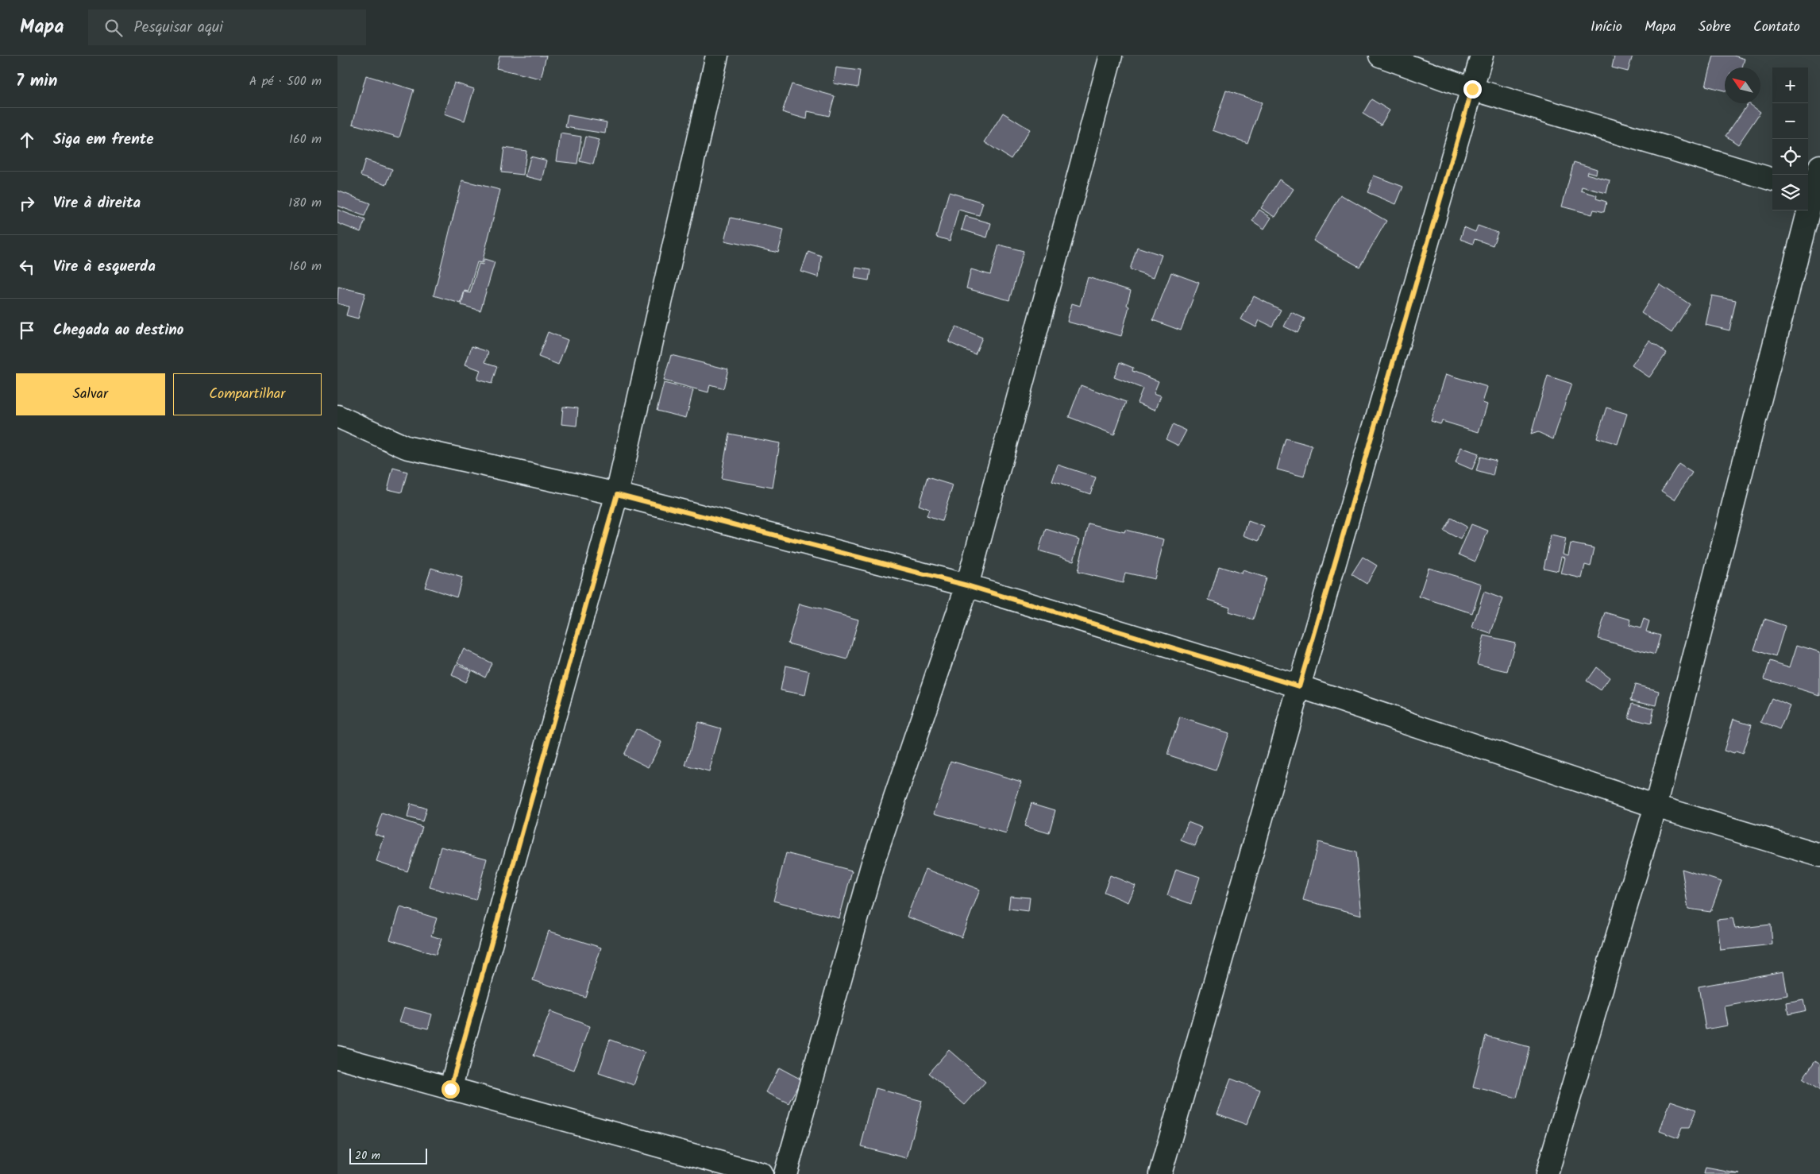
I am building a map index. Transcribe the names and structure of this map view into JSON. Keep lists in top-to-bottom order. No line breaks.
{"scale_bar":"20 m","north":"top left","page":{"header":"Mapa","search":"Pesquisar aqui","nav":["Início","Mapa","Sobre","Contato"],"heading":["7 min","A pé · 500 m"],"map_buttons":["+","−"],"list":[["Siga em frente","160 m"],["Vire à direita","180 m"],["Vire à esquerda","160 m"],"Chegada ao destino"],"buttons":["Salvar","Compartilhar"],"scale":"20 m"}}
